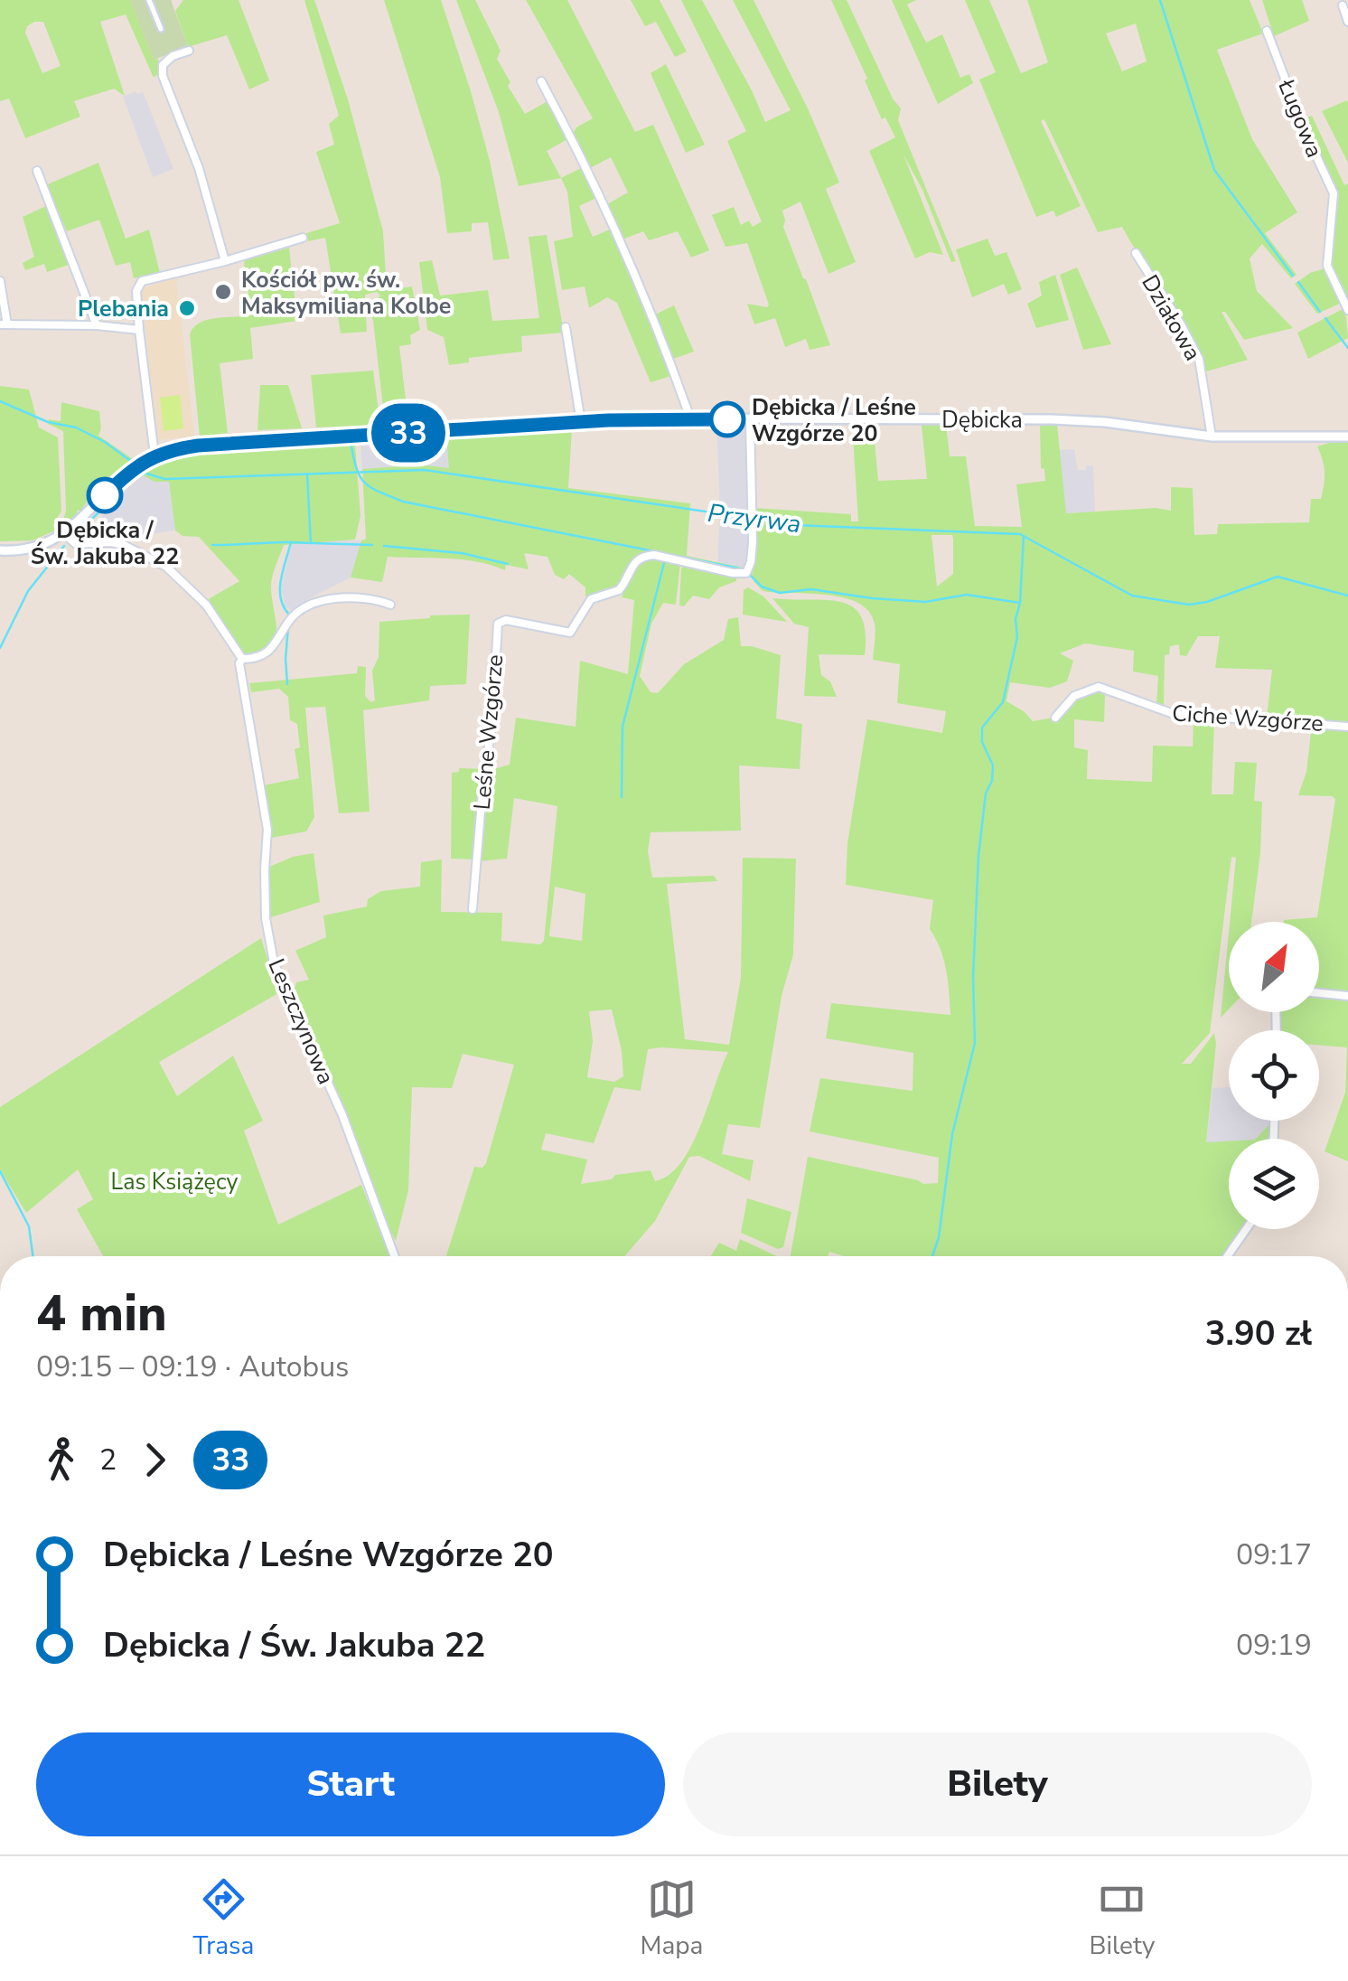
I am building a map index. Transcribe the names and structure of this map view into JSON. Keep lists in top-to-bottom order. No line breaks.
{"streets":{"street":["Ługowa","Działowa","Dębicka","Ciche Wzgórze","Leśne Wzgórze","Leszczynowa"]},"crossings":[["Działowa","Dębicka"],["Dębicka","Leśne Wzgórze"]],"water":["Przyrwa"],"parks":["Las Książęcy"],"places":["Kościół pw. św. Maksymiliana Kolbe","Plebania","Dębicka / Leśne Wzgórze 20","Dębicka / Św. Jakuba 22"],"lines":["bus line 33"],"north":"top right","page":{"on_map":"33","heading":["4 min","09:15 – 09:19 · Autobus","3.90 zł"],"legs":["2","33"],"list":[{"name":"Dębicka / Leśne Wzgórze 20","value":"09:17"},{"name":"Dębicka / Św. Jakuba 22","value":"09:19"}],"buttons":["Start","Bilety"],"tabs":["Trasa","Mapa","Bilety"]}}
